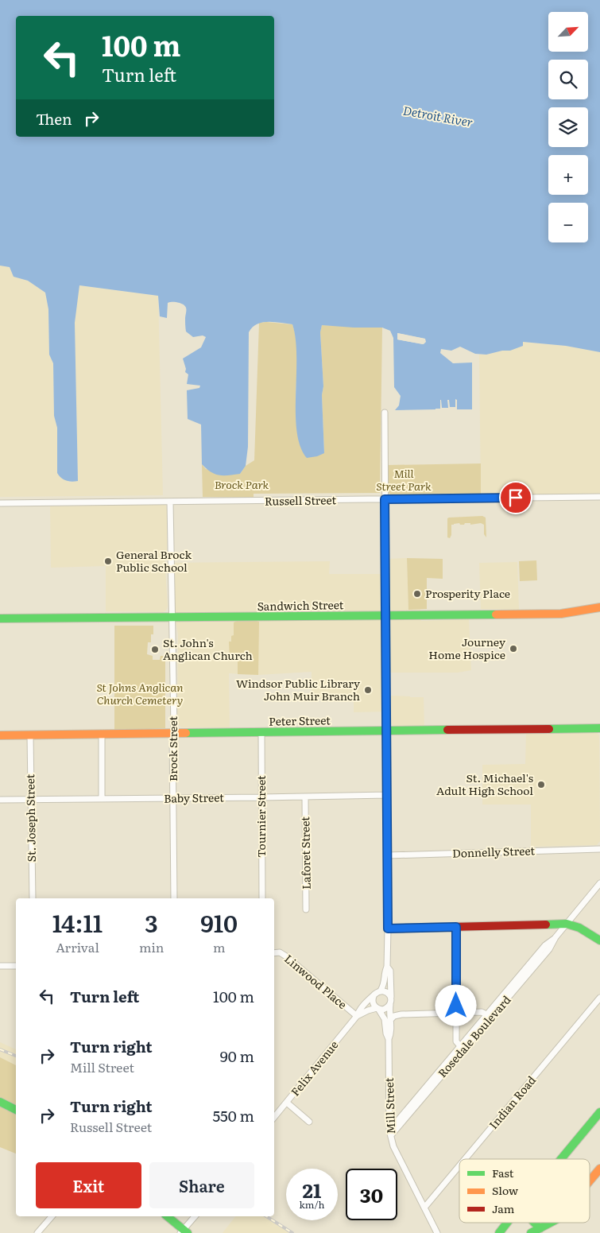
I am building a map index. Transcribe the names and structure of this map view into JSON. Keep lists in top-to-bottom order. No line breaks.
{"streets":{"main road":["Sandwich Street","Peter Street"],"street":["Russell Street","Brock Street","Baby Street","Tournier Street","St. Joseph Street","Donnelly Street","Laforet Street","Linwood Place","Rosedale Boulevard","Felix Avenue","Indian Road","Mill Street"]},"crossings":[["Russell Street","Brock Street"],["Russell Street","Mill Street"],["Sandwich Street","Brock Street"],["Sandwich Street","Mill Street"],["Peter Street","Brock Street"],["Peter Street","Tournier Street"],["Peter Street","St. Joseph Street"],["Peter Street","Mill Street"],["Brock Street","Baby Street"],["Baby Street","Tournier Street"],["Baby Street","St. Joseph Street"],["Baby Street","Laforet Street"],["Baby Street","Mill Street"],["Donnelly Street","Mill Street"],["Linwood Place","Felix Avenue"],["Rosedale Boulevard","Mill Street"],["Felix Avenue","Mill Street"],["Indian Road","Mill Street"]],"water":["Detroit River"],"parks":["Mill Street Park","Brock Park","St Johns Anglican Church Cemetery"],"places":["General Brock Public School","Prosperity Place","Journey Home Hospice","St. John's Anglican Church","Windsor Public Library John Muir Branch","St. Michael's Adult High School"],"legend":["Fast","Slow","Jam"],"north":"top right","page":{"map_buttons":["+","−"],"turn":["100 m","Turn left"],"then":"Then","eta":["14:11","Arrival","3","min","910","m"],"list":[{"name":"Turn left","value":"100 m"},{"name":"Turn right","note":"Mill Street","value":"90 m"},{"name":"Turn right","note":"Russell Street","value":"550 m"}],"buttons":["Exit","Share"],"speed":"21 km/h","limit":"30"}}
